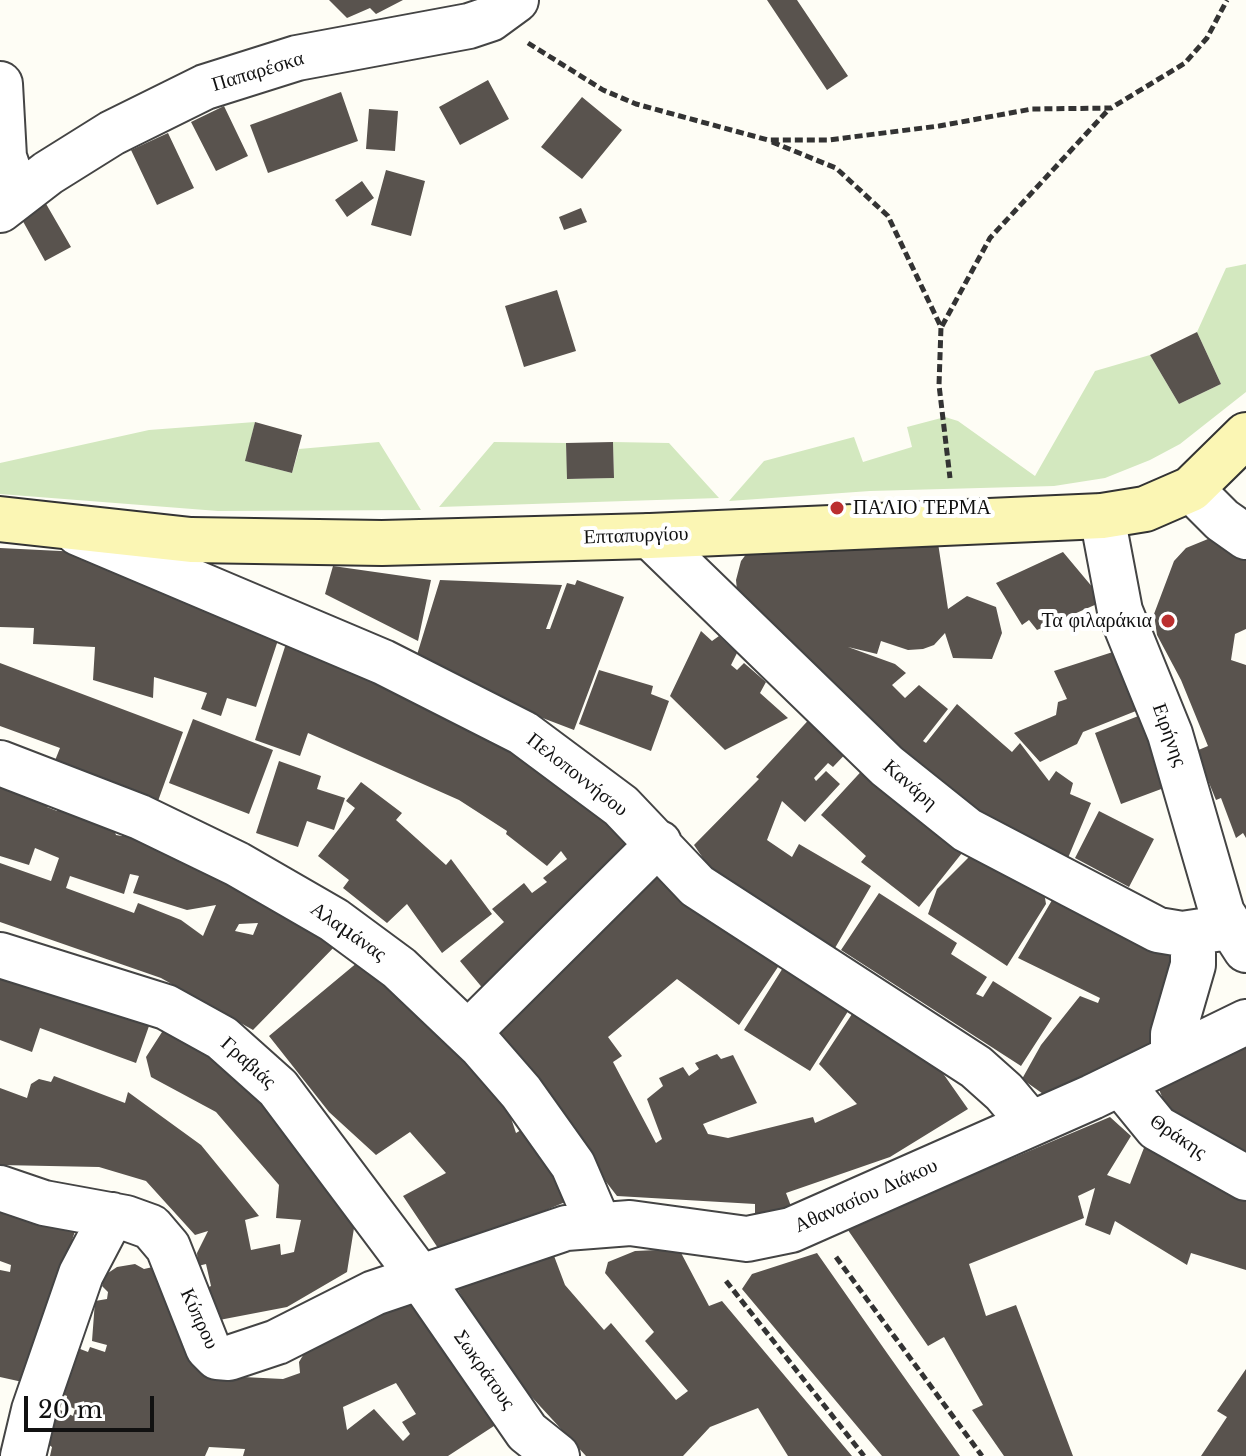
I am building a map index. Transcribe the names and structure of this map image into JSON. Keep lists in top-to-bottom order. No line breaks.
{"streets":{"main road":["Επταπυργίου"],"street":["Παπαρέσκα","Ειρήνης","Πελοποννήσου","Κανάρη","Αλαμάνας","Γραβιάς","Θράκης","Αθανασίου Διάκου","Κύπρου","Σωκράτους"]},"crossings":[["Επταπυργίου","Ειρήνης"],["Επταπυργίου","Πελοποννήσου"],["Επταπυργίου","Κανάρη"],["Ειρήνης","Κανάρη"],["Πελοποννήσου","Αθανασίου Διάκου"],["Αλαμάνας","Αθανασίου Διάκου"],["Γραβιάς","Αθανασίου Διάκου"],["Γραβιάς","Κύπρου"],["Γραβιάς","Σωκράτους"],["Θράκης","Αθανασίου Διάκου"],["Αθανασίου Διάκου","Κύπρου"],["Αθανασίου Διάκου","Σωκράτους"],["Κύπρου","Σωκράτους"]],"places":["ΠΑΛΙΟ ΤΕΡΜΑ","Τα φιλαράκια"],"scale_bar":"20 m"}
